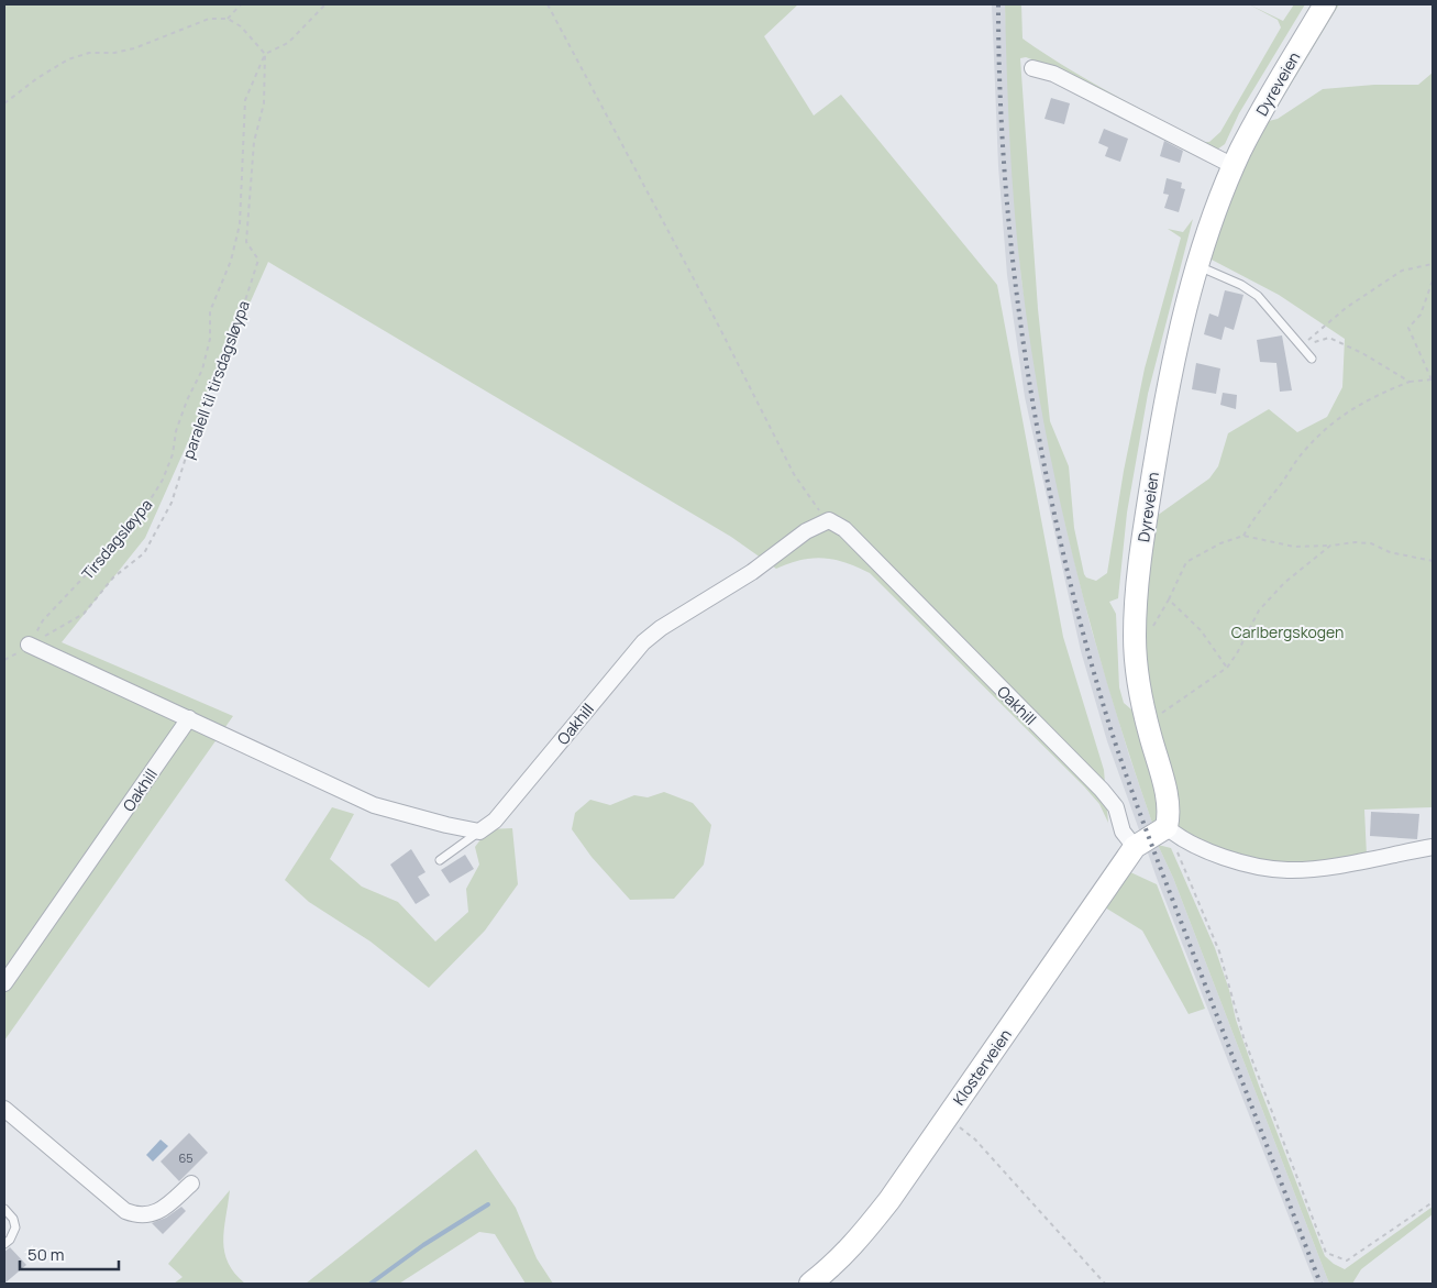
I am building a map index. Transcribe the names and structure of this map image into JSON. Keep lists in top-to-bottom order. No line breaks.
{"streets":{"main road":["Dyreveien","Klosterveien"],"street":["Oakhill"],"path":["paralell til tirsdagsløypa","Tirsdagsløypa"]},"crossings":[["paralell til tirsdagsløypa","Tirsdagsløypa"],["Oakhill","Klosterveien"]],"parks":["Carlbergskogen"],"house_numbers":["65"],"scale_bar":"50 m"}
